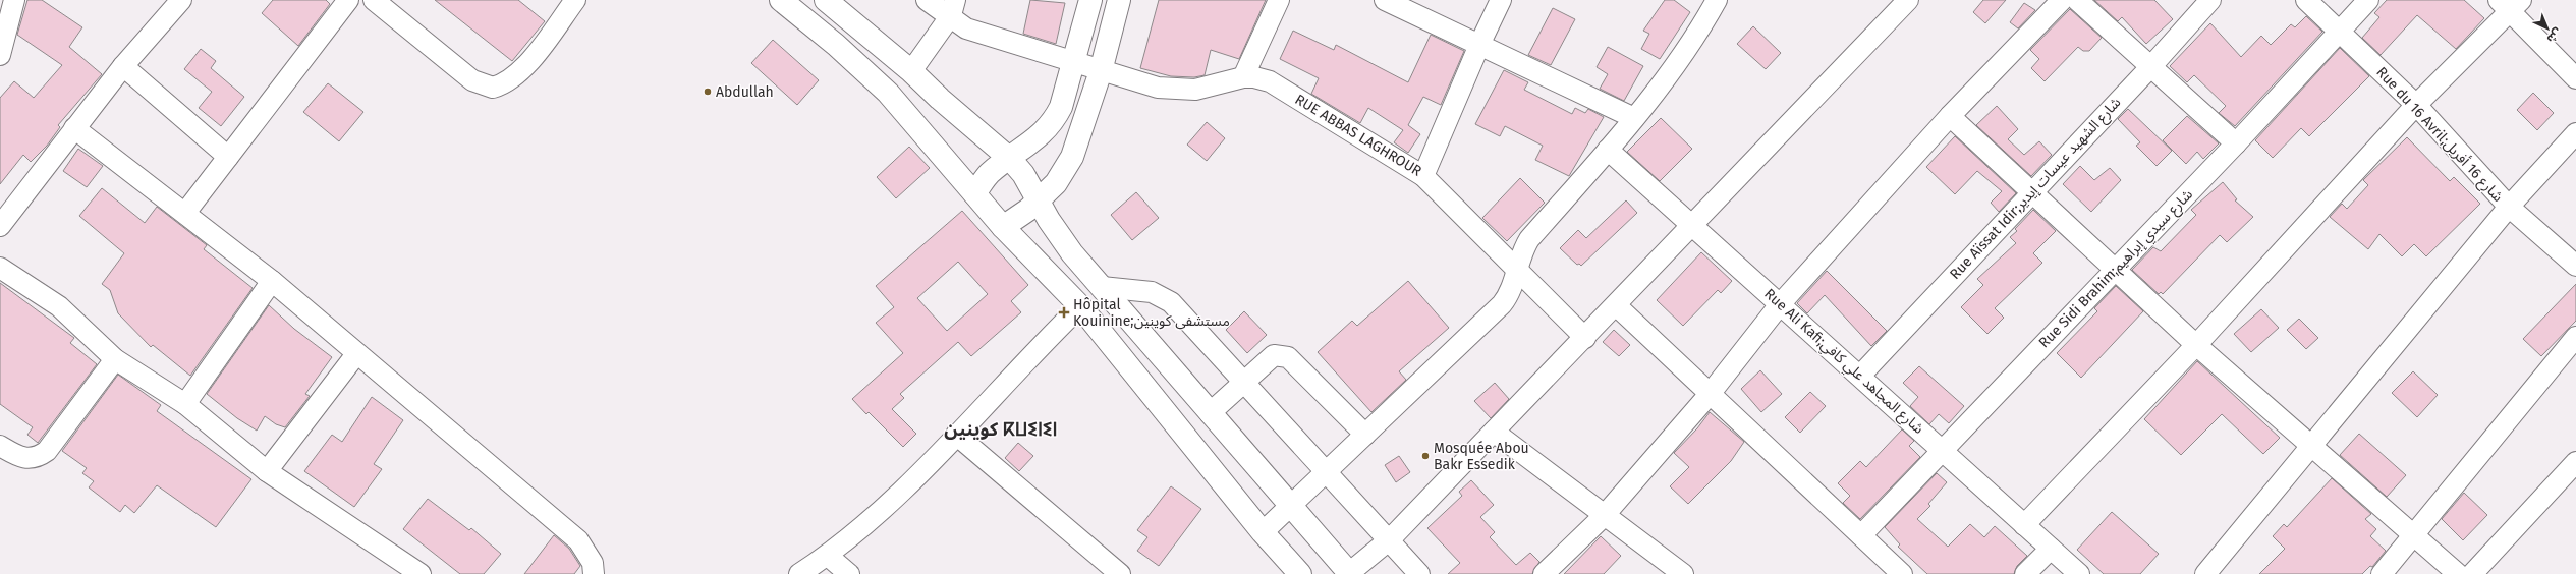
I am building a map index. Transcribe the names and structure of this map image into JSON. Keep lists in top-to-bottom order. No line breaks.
{"streets":{"street":["Rue du 16 Avril;شارع 16 أفريل","RUE ABBAS LAGHROUR","Rue Aïssat Idir;شارع الشهيد عيسات إيدير","Rue Sidi Brahim;شارع سيدي إبراهيم","Rue Ali Kafi;شارع المجاهد علي كافي"]},"crossings":[["Rue du 16 Avril;شارع 16 أفريل","Rue Sidi Brahim;شارع سيدي إبراهيم"],["Rue Aïssat Idir;شارع الشهيد عيسات إيدير","Rue Ali Kafi;شارع المجاهد علي كافي"],["Rue Sidi Brahim;شارع سيدي إبراهيم","Rue Ali Kafi;شارع المجاهد علي كافي"]],"districts":["كوينين ⴽⵡⵉⵏⵉⵏ"],"places":{"other":["Abdullah","Mosquée Abou Bakr Essedik"],"health":["Hôpital Kouinine;مستشفى كوينين"]},"north":"bottom right"}
